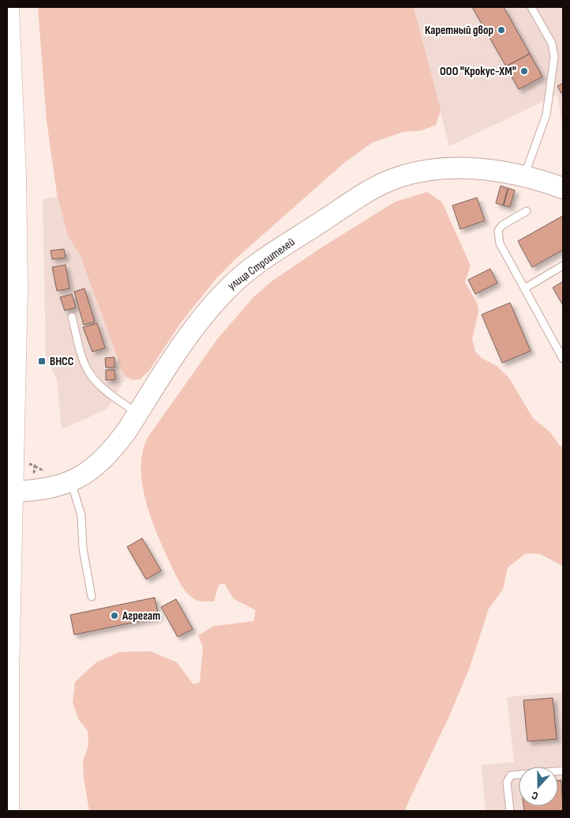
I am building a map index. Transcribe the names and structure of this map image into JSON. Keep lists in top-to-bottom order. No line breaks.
{"streets":{"main road":["улица Строителей"]},"places":{"other":["Каретный двор","ООО \"Крокус-ХМ\"","Агрегат"],"transit":["ВНСС"]},"north":"bottom"}
